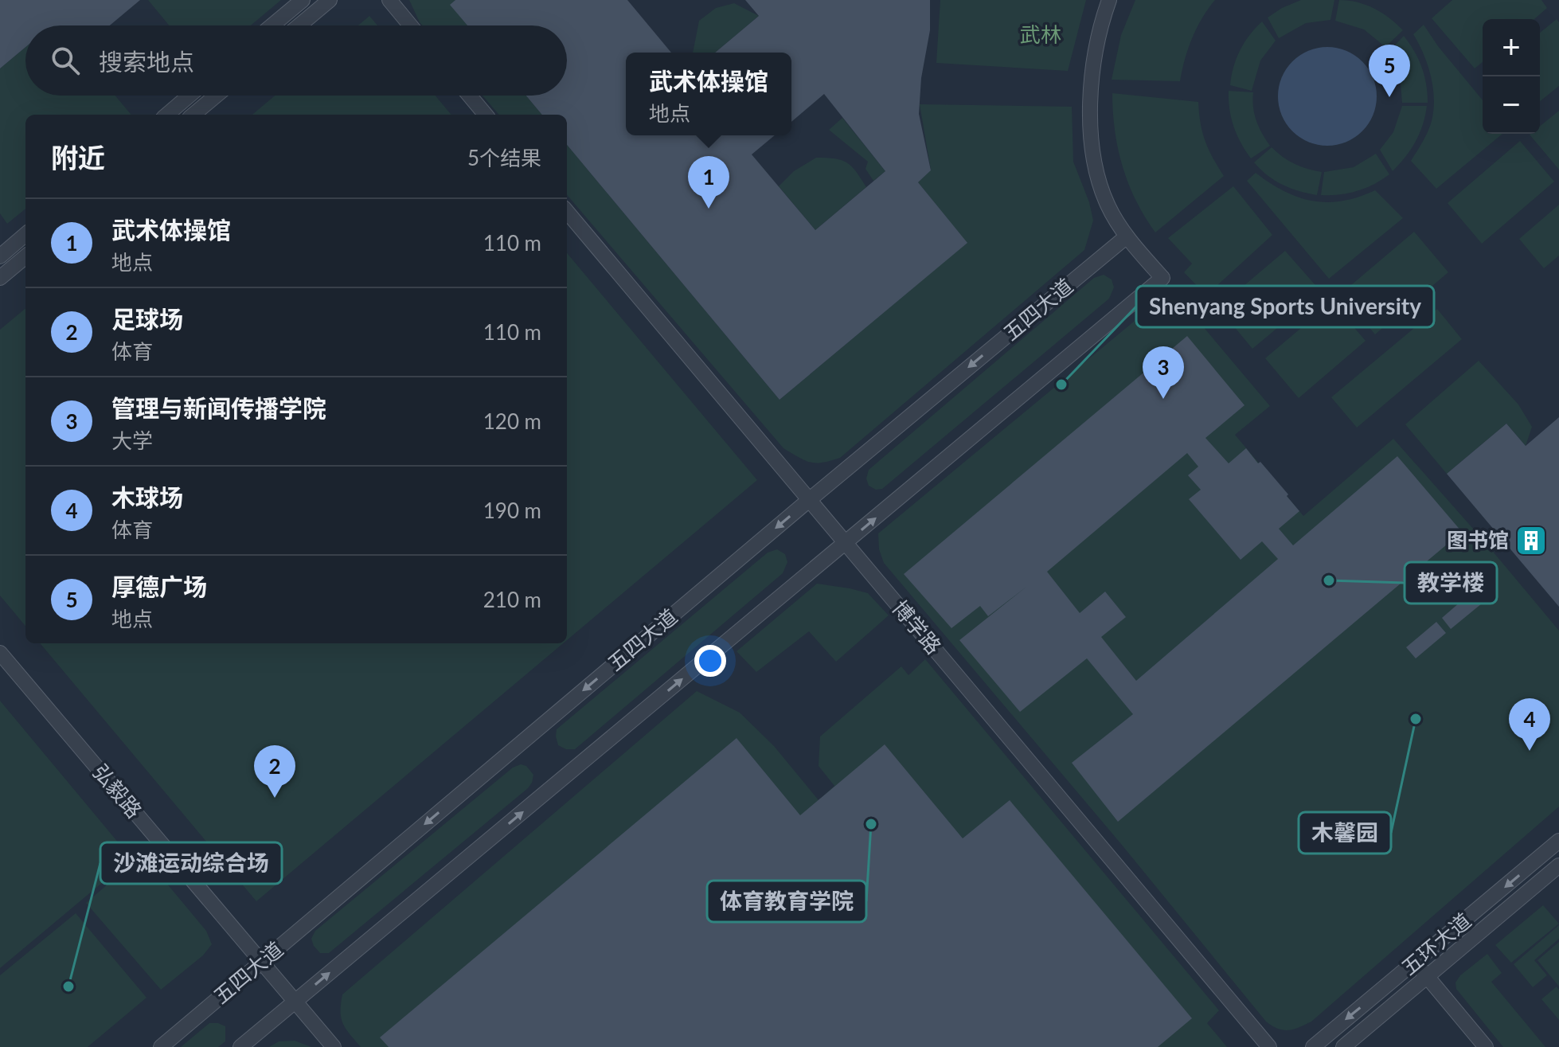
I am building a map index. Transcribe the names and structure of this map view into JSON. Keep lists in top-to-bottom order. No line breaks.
{"streets":{"lane":["五四大道","博学路","弘毅路","五环大道"]},"crossings":[["五四大道","博学路"],["五四大道","弘毅路"]],"parks":["武林"],"places":{"other":["Shenyang Sports University","教学楼","木馨园","体育教育学院","沙滩运动综合场"],"building":["图书馆"]},"page":{"map_buttons":["+","−"],"search":"搜索地点","pins":["5","1","3","4","2"],"popup":["武术体操馆","地点"],"heading":["附近","5个结果"],"list":[{"mark":"1","name":"武术体操馆","note":"地点","value":"110 m"},{"mark":"2","name":"足球场","note":"体育","value":"110 m"},{"mark":"3","name":"管理与新闻传播学院","note":"大学","value":"120 m"},{"mark":"4","name":"木球场","note":"体育","value":"190 m"},{"mark":"5","name":"厚德广场","note":"地点","value":"210 m"}]}}
